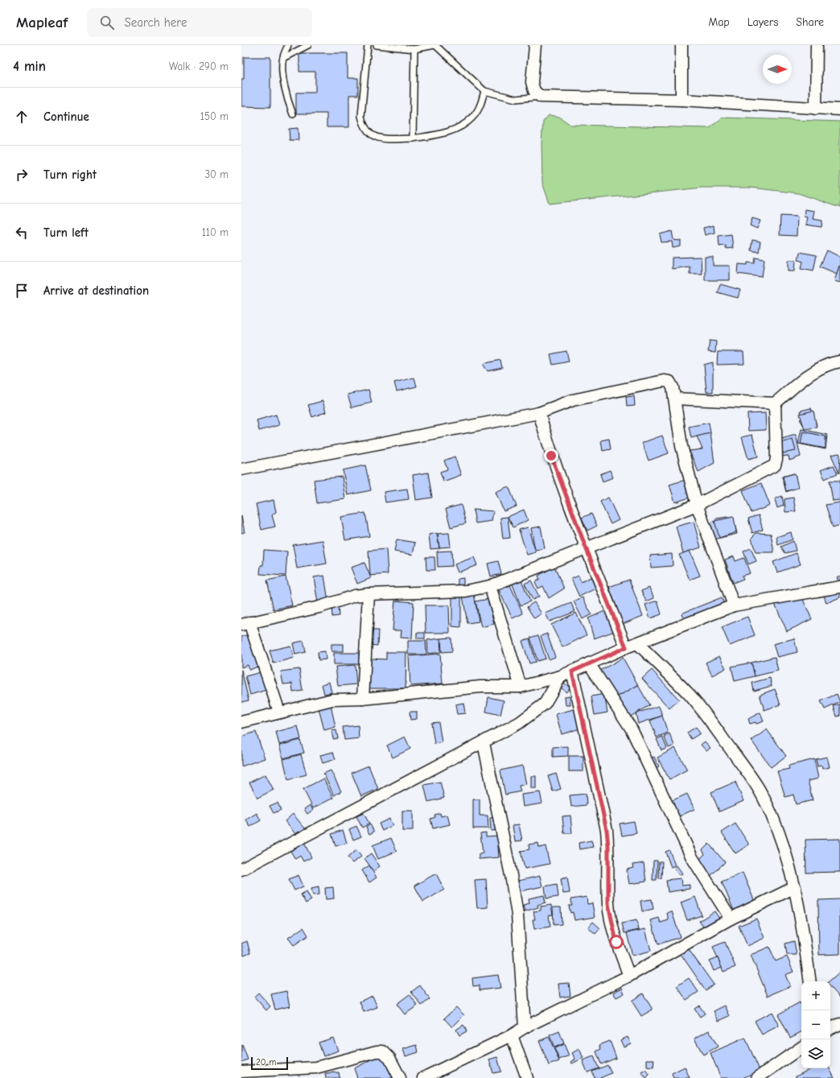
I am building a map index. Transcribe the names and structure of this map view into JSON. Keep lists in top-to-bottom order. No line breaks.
{"scale_bar":"20 m","north":"right","page":{"header":"Mapleaf","search":"Search here","nav":["Map","Layers","Share"],"heading":["4 min","Walk · 290 m"],"list":[["Continue","150 m"],["Turn right","30 m"],["Turn left","110 m"],"Arrive at destination"],"map_buttons":["+","−"],"scale":"20 m"}}
